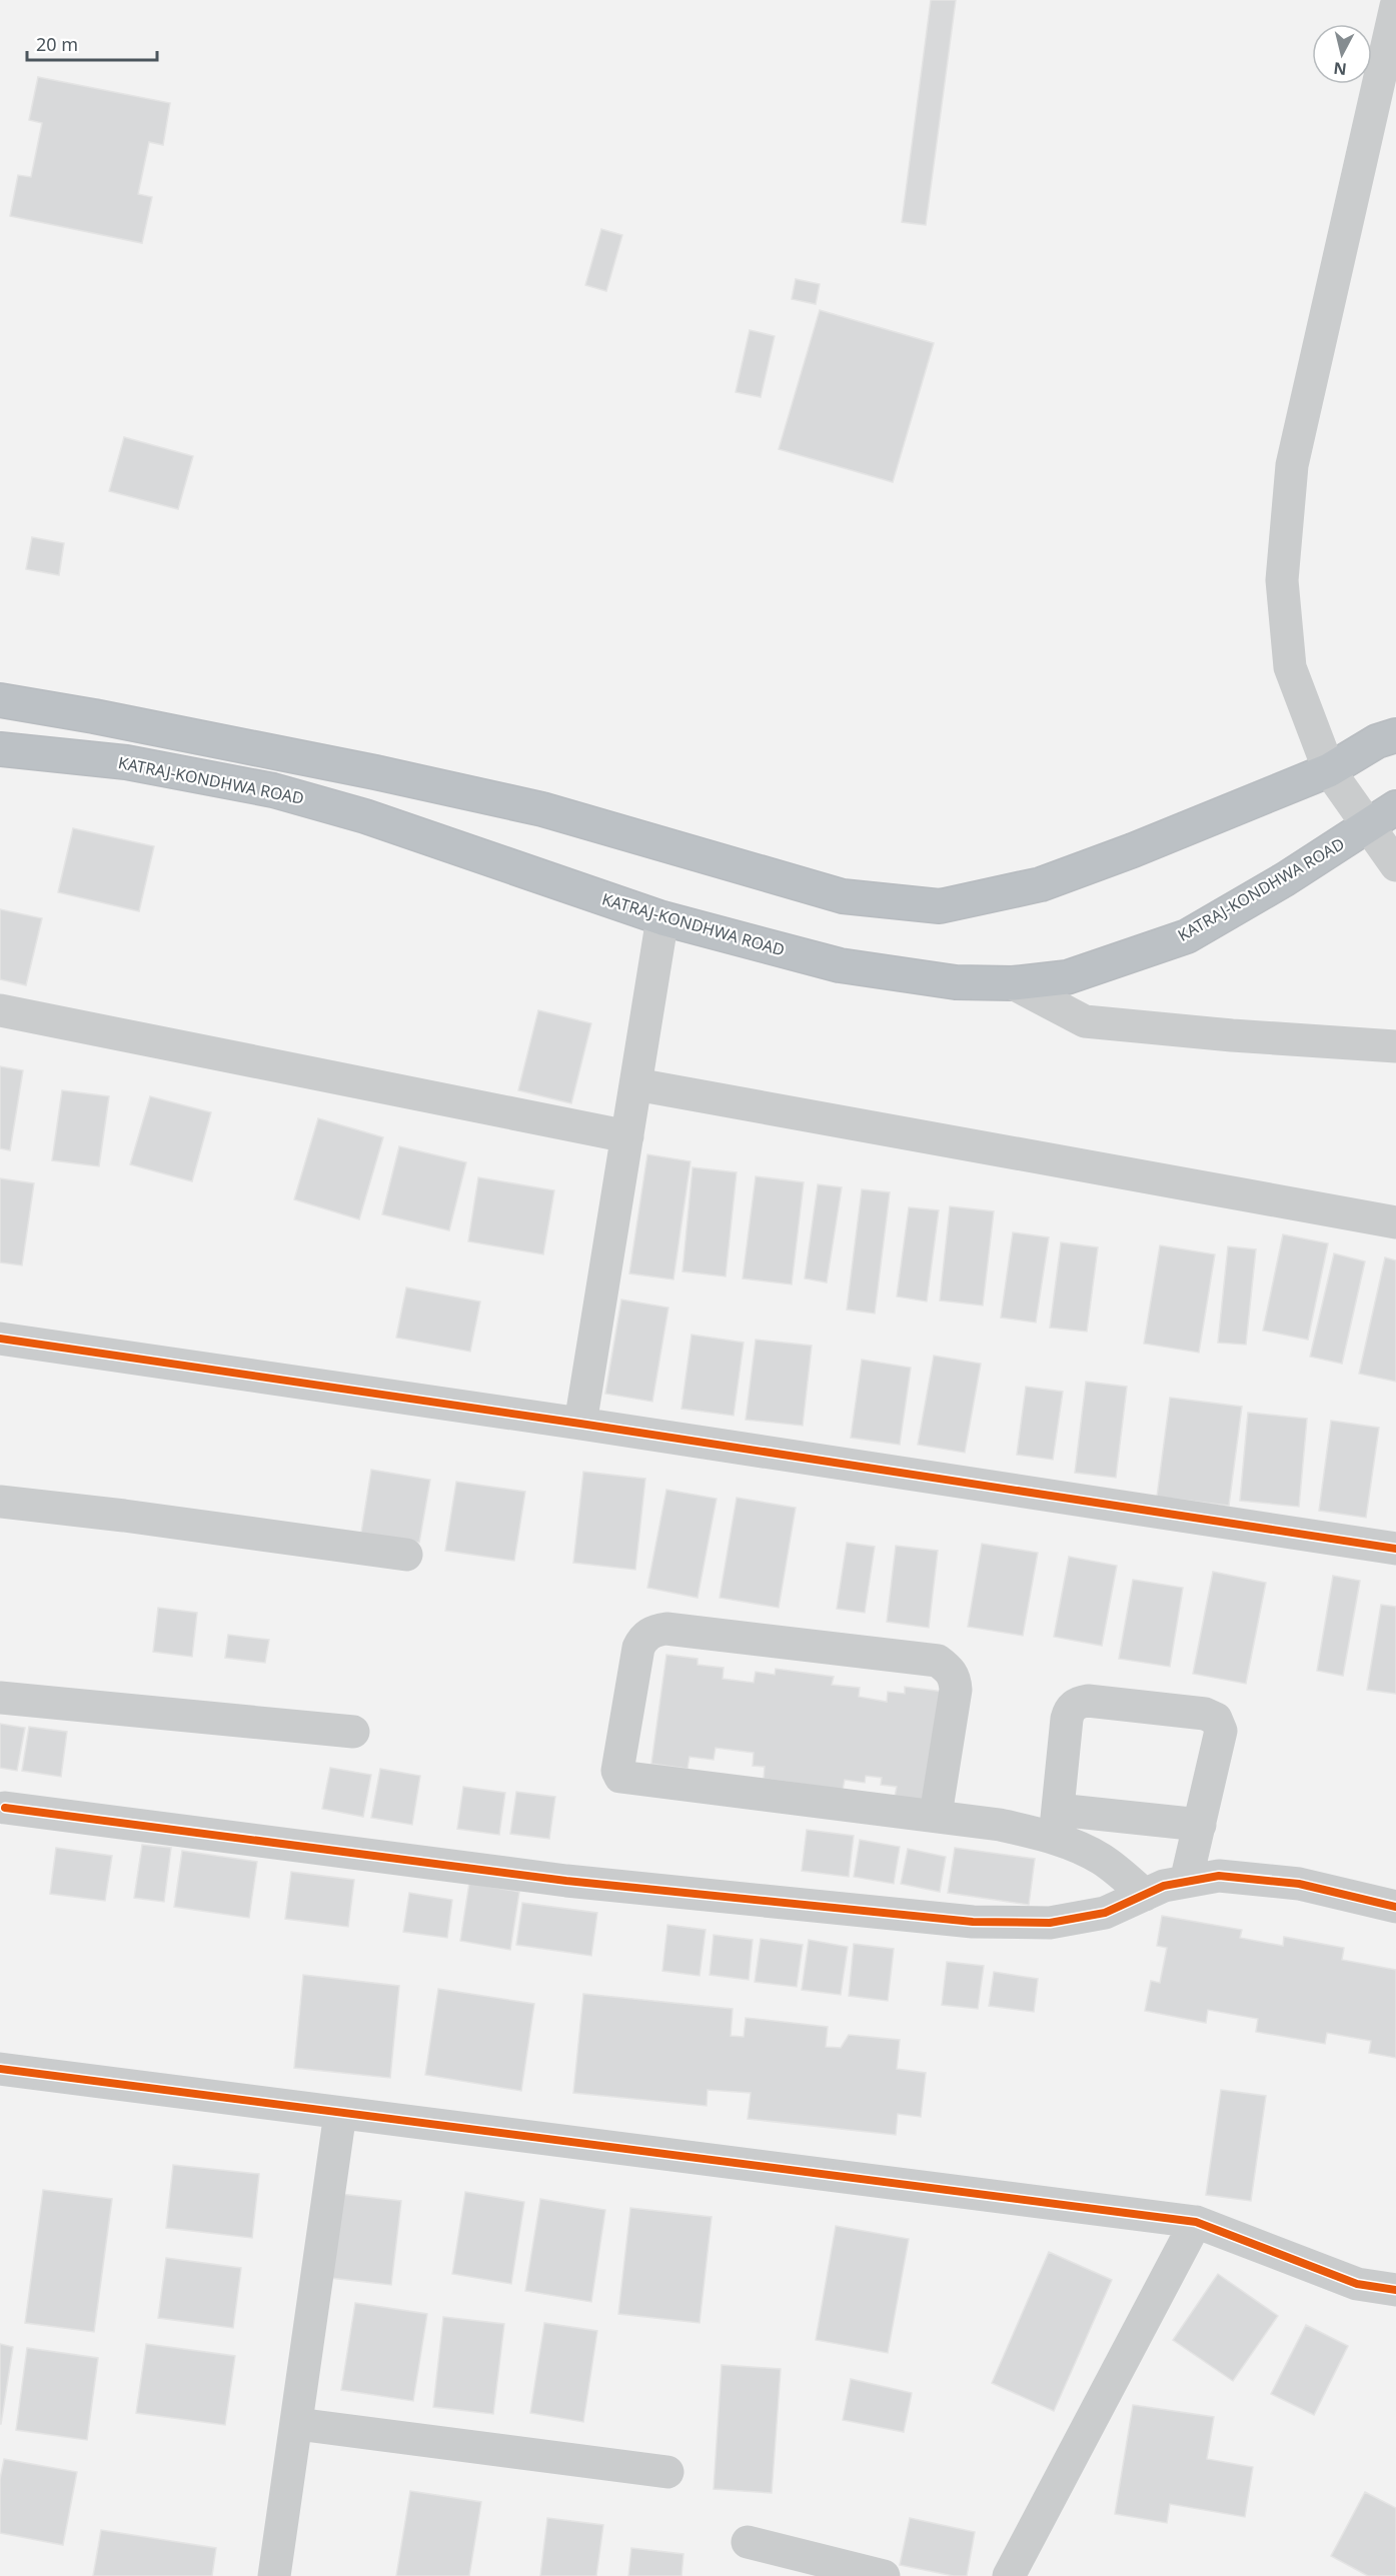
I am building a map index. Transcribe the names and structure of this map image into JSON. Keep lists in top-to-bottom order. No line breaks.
{"streets":{"highway":["KATRAJ-KONDHWA ROAD"]},"scale_bar":"20 m","north":"bottom"}
